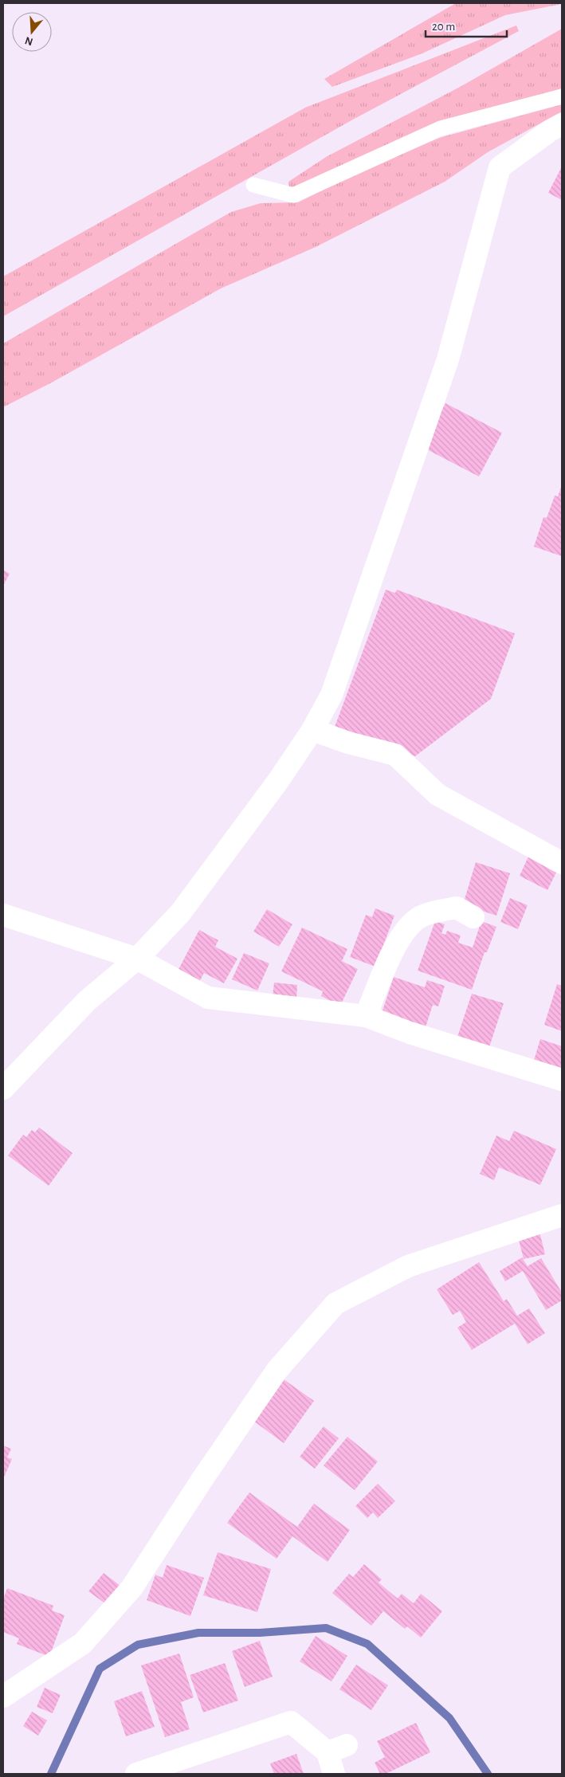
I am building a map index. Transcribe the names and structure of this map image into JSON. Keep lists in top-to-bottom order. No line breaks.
{"scale_bar":"20 m","north":"bottom"}
